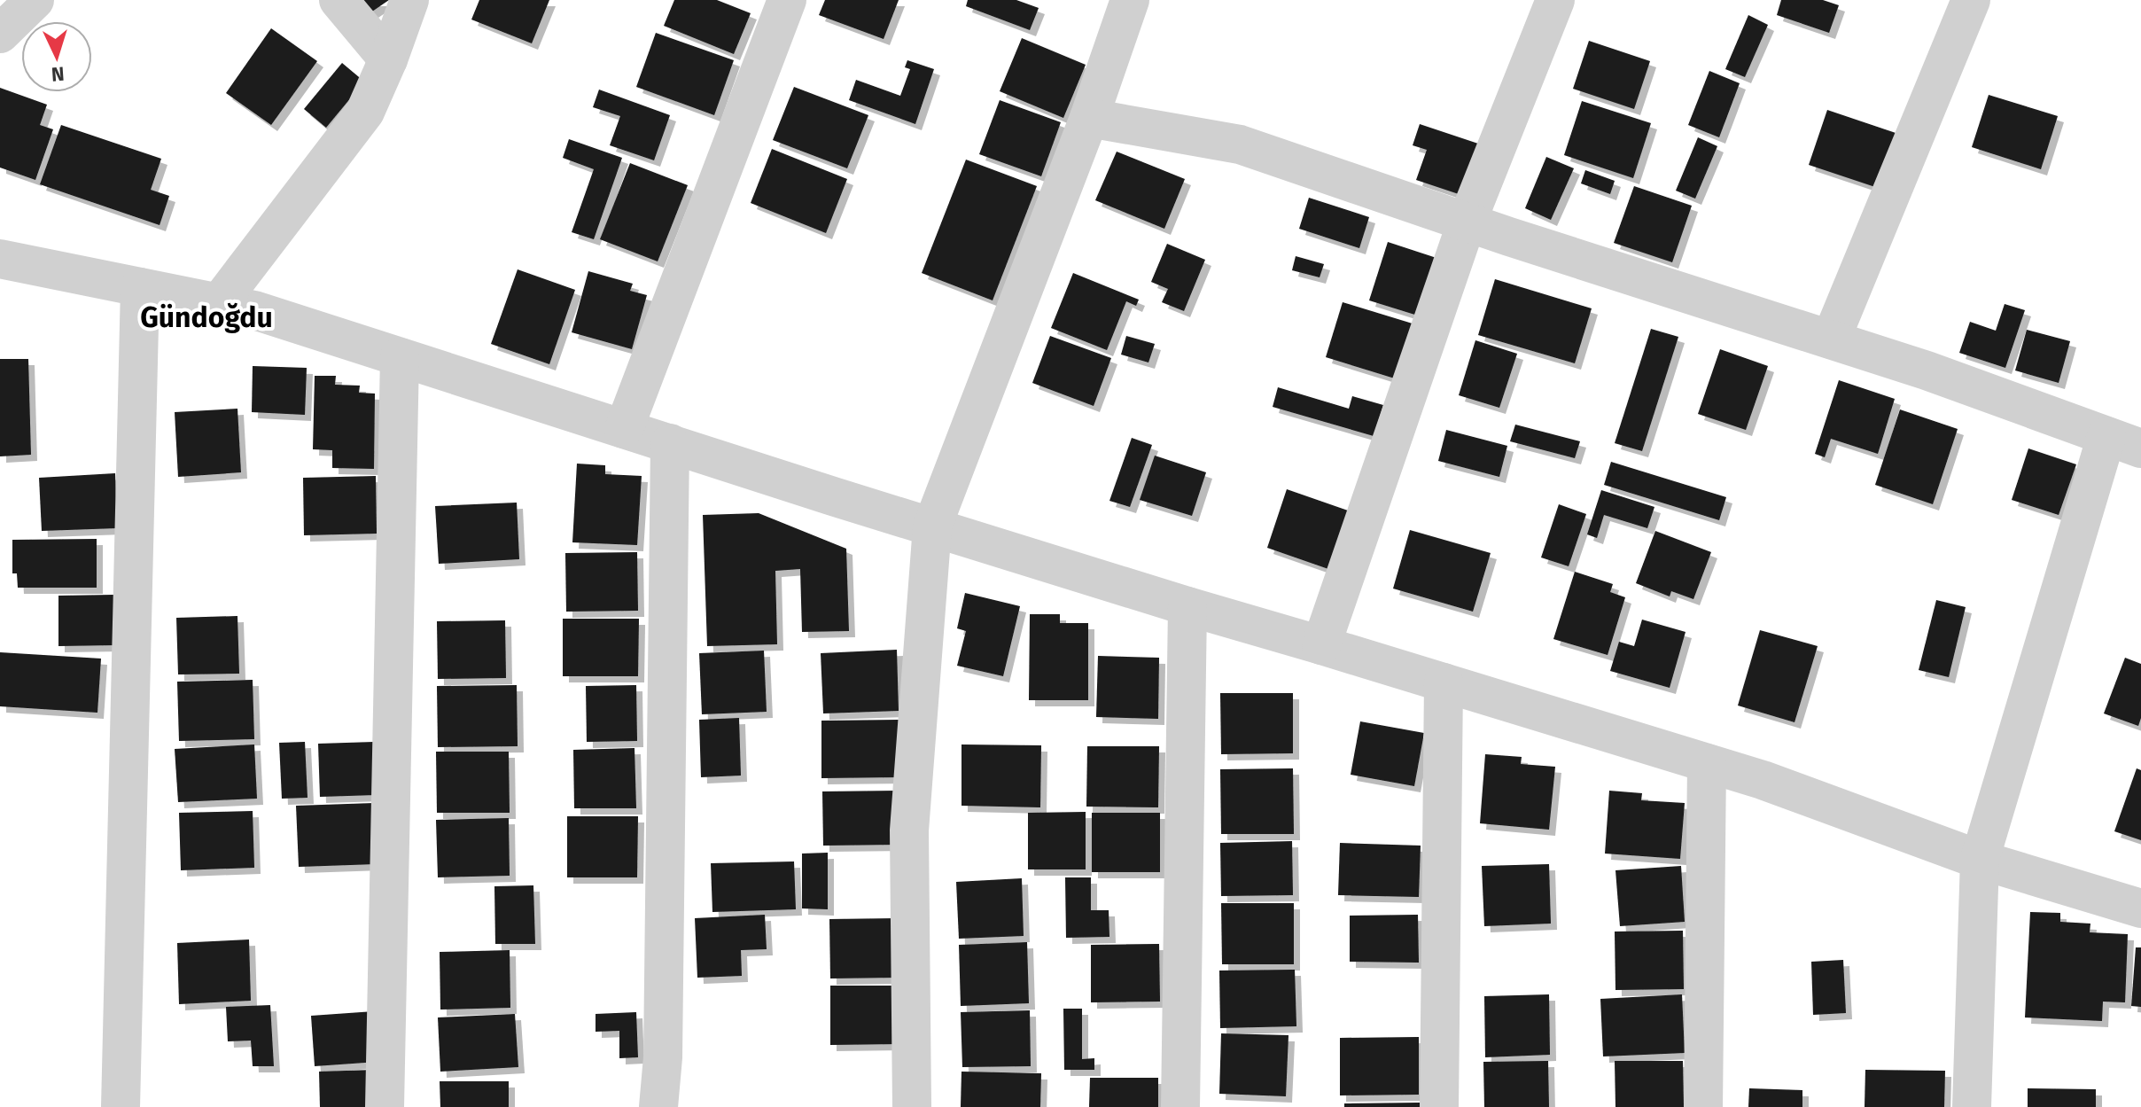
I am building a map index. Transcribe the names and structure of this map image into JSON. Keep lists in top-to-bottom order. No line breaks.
{"districts":["Gündoğdu"],"north":"bottom"}
